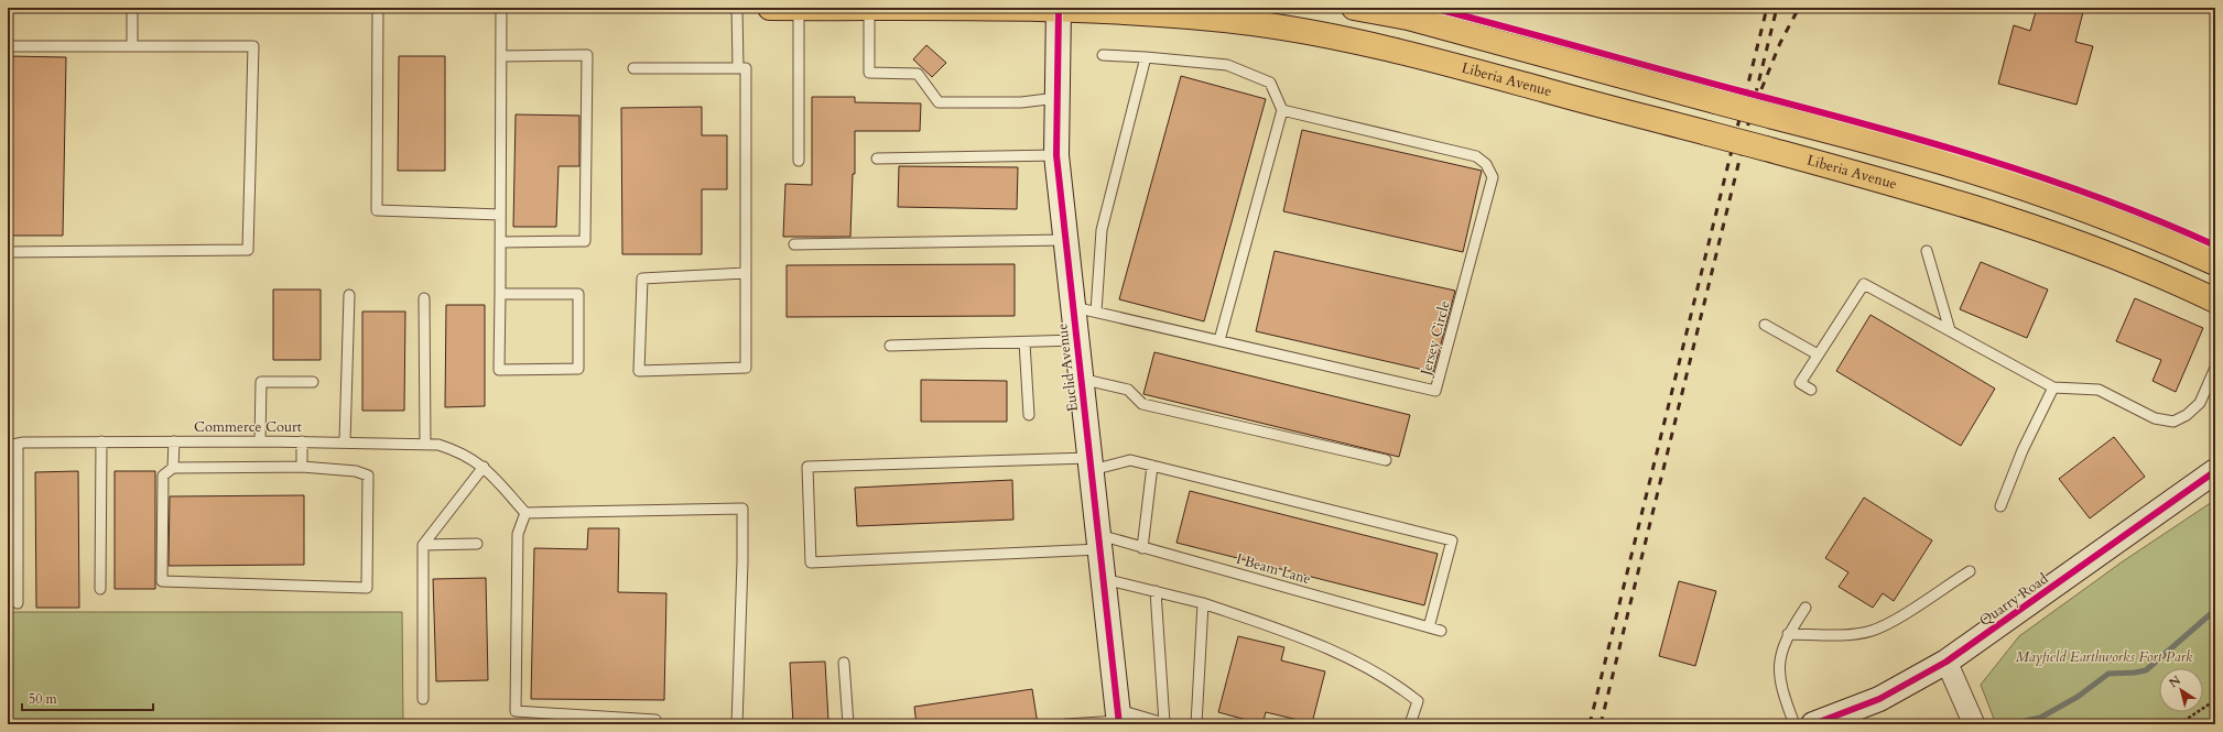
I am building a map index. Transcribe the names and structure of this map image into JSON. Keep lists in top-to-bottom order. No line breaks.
{"streets":{"highway":["Liberia Avenue"],"street":["Euclid Avenue","Quarry Road"],"lane":["Jersey Circle","Commerce Court","I Beam Lane"]},"crossings":[["Liberia Avenue","Euclid Avenue"],["Jersey Circle","Euclid Avenue"],["Euclid Avenue","I Beam Lane"]],"parks":["Mayfield Earthworks Fort Park"],"scale_bar":"50 m","north":"top left"}
